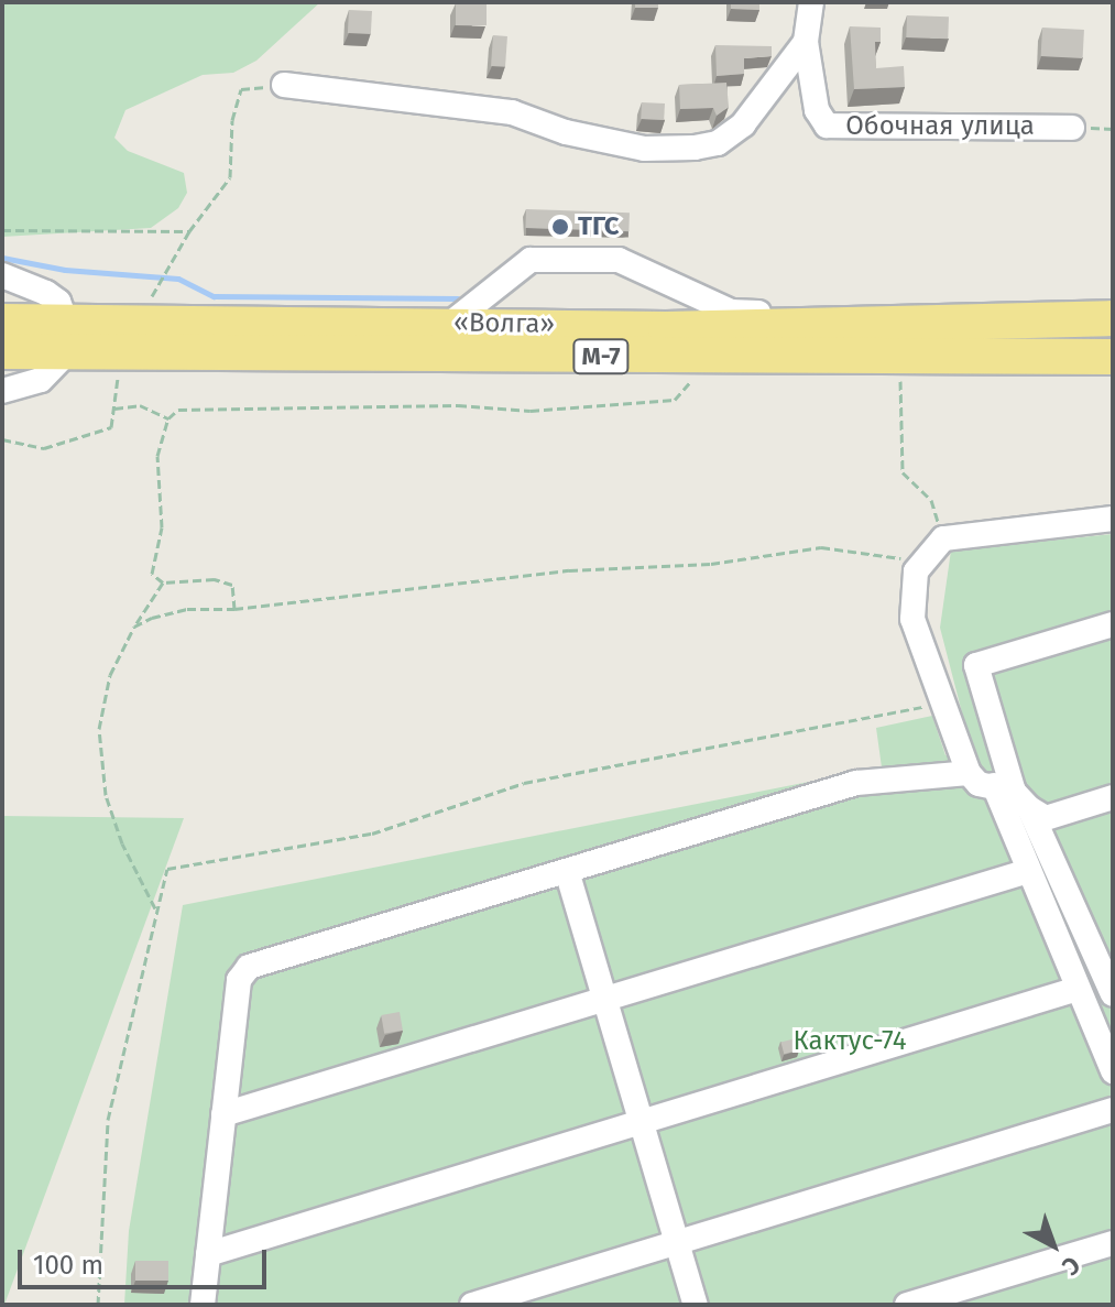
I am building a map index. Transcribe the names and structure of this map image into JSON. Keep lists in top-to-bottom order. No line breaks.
{"streets":{"highway":["«Волга»","М-7"],"street":["Обочная улица"]},"parks":["Кактус-74"],"places":["ТГС"],"scale_bar":"100 m","north":"bottom right"}
